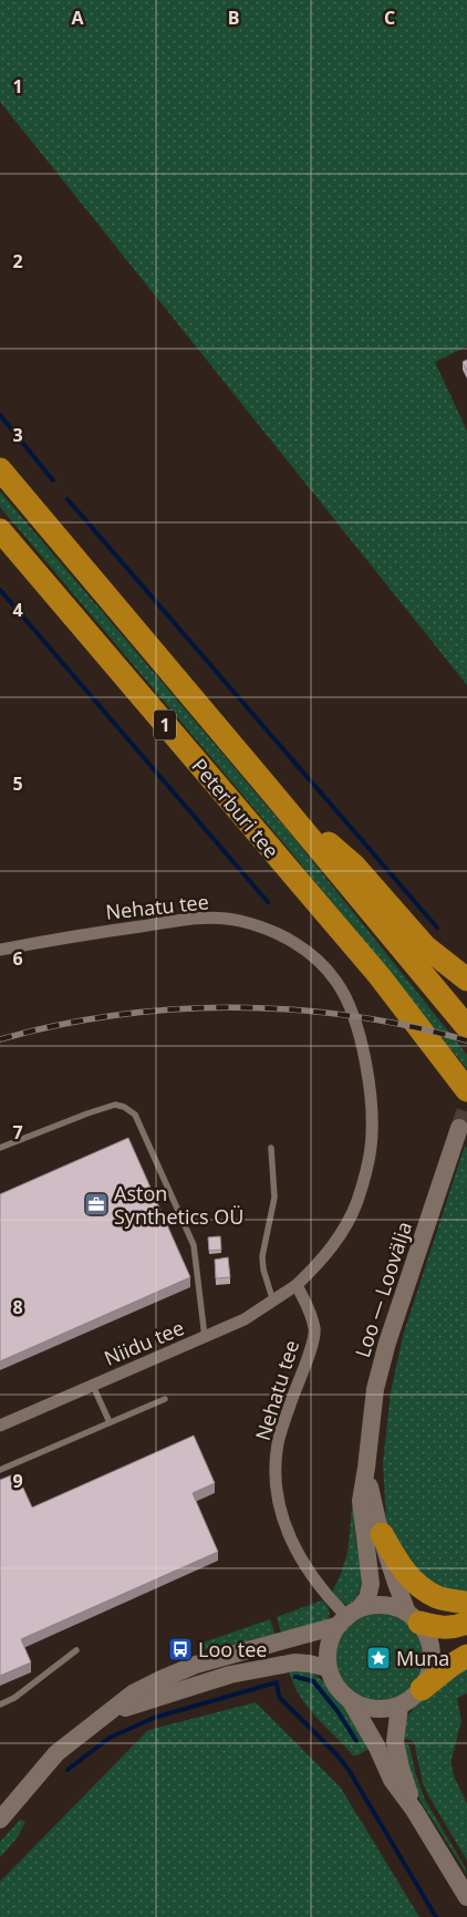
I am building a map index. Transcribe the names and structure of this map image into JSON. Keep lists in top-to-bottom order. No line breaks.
{"streets":{"highway":["1","Peterburi tee"],"street":["Nehatu tee","Loo — Loovälja","Niidu tee"]},"crossings":[["Nehatu tee","Loo — Loovälja"],["Nehatu tee","Niidu tee"]],"places":{"office":["Aston Synthetics OÜ"],"bus stop":["Loo tee"],"place":["Muna"]},"grid":{"columns":["A","B","C"],"rows":["1","2","3","4","5","6","7","8","9"]}}
